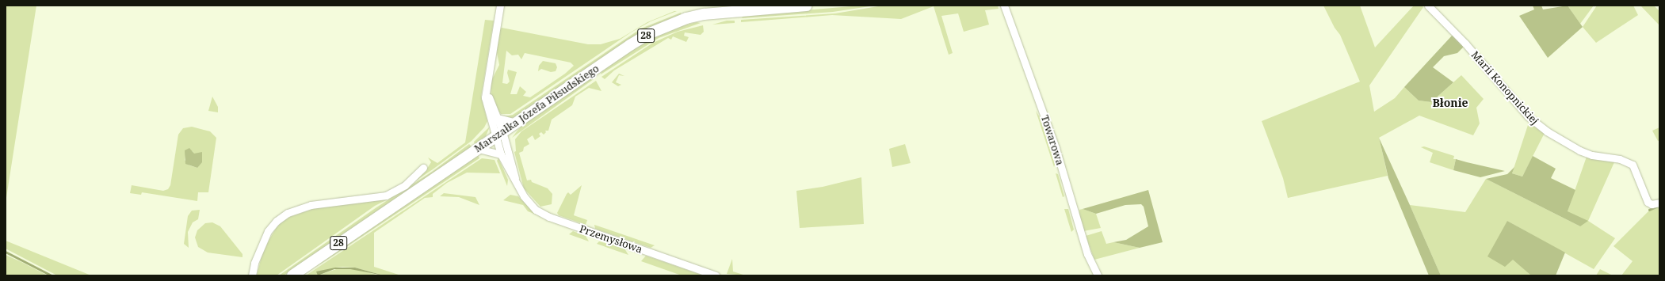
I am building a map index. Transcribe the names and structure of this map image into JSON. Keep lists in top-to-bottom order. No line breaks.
{"streets":{"main road":["28","Marszałka Józefa Piłsudskiego"],"street":["Marii Konopnickiej","Towarowa","Przemysłowa"]},"crossings":[["Marszałka Józefa Piłsudskiego","Przemysłowa"]],"districts":["Błonie"]}
